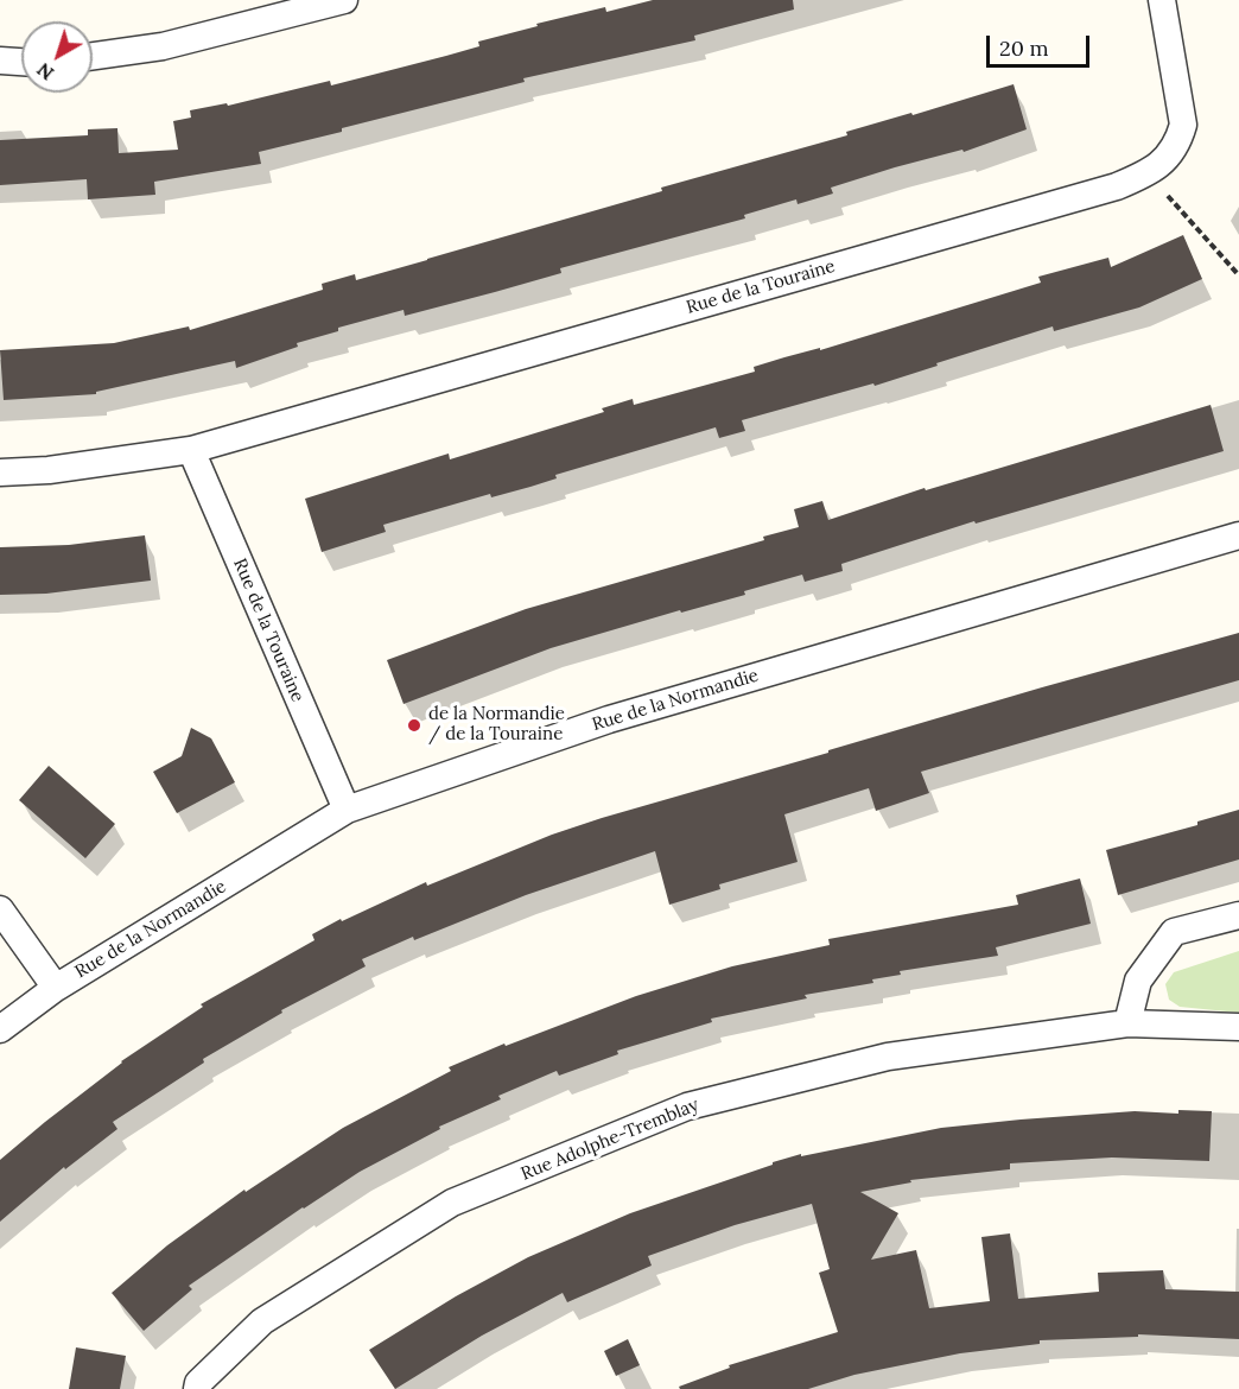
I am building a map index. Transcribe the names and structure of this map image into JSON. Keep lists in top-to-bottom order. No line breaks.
{"streets":{"street":["Rue de la Touraine","Rue de la Normandie","Rue Adolphe-Tremblay"]},"crossings":[["Rue de la Touraine","Rue de la Normandie"]],"places":["de la Normandie / de la Touraine"],"scale_bar":"20 m","north":"bottom left"}
